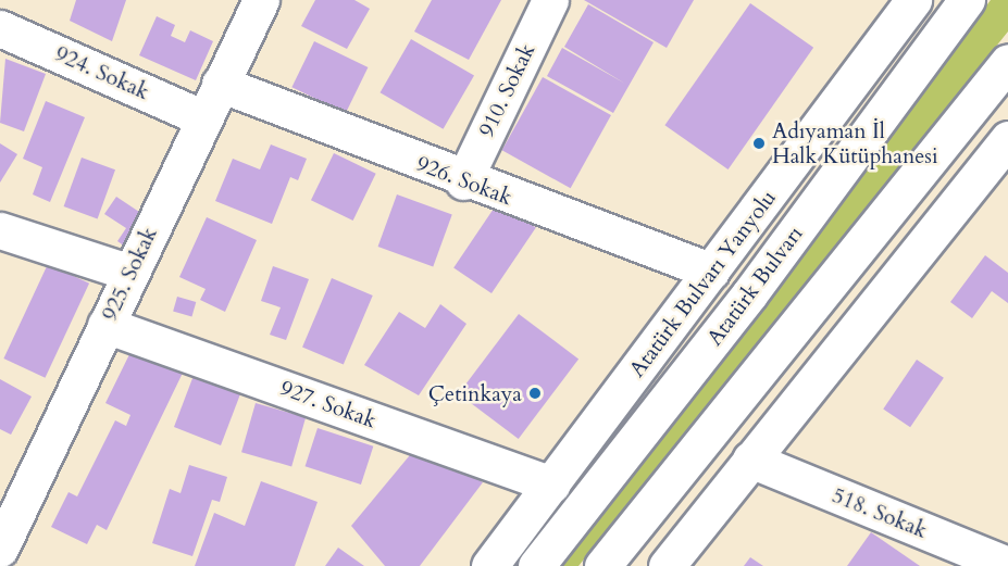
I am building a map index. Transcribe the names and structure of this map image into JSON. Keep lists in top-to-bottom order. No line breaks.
{"streets":{"main road":["924. Sokak","910. Sokak","926. Sokak","925. Sokak","Atatürk Bulvarı Yanyolu","Atatürk Bulvarı","927. Sokak","518. Sokak"]},"crossings":[["924. Sokak","925. Sokak"],["910. Sokak","926. Sokak"],["926. Sokak","925. Sokak"],["926. Sokak","Atatürk Bulvarı Yanyolu"],["925. Sokak","927. Sokak"],["Atatürk Bulvarı Yanyolu","927. Sokak"]],"places":["Adıyaman İl Halk Kütüphanesi","Çetinkaya"]}
